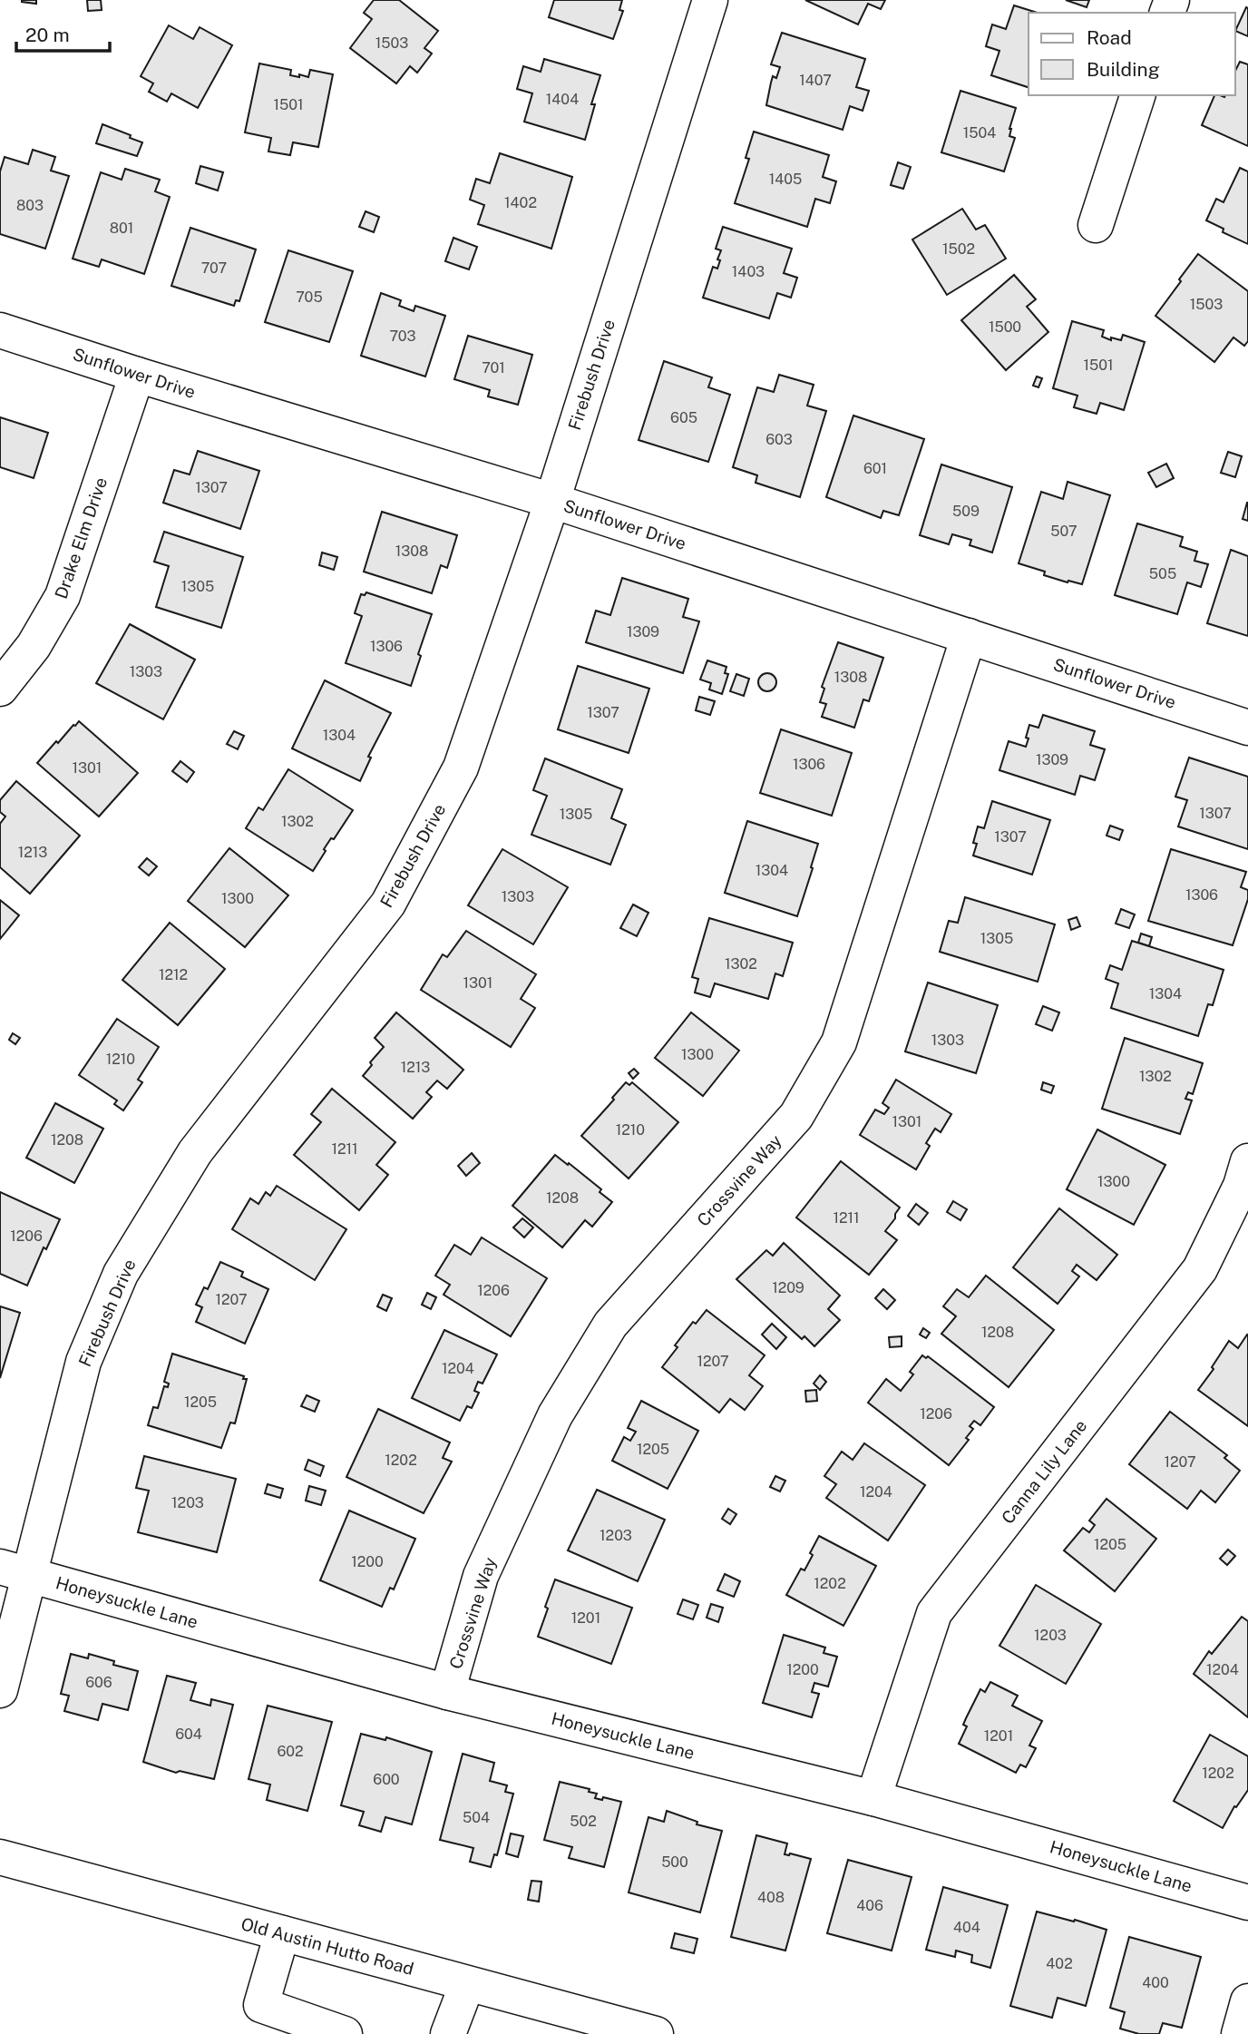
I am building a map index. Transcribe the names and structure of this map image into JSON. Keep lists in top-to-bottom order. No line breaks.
{"streets":{"street":["Sunflower Drive","Firebush Drive","Drake Elm Drive","Crossvine Way","Canna Lily Lane","Honeysuckle Lane","Old Austin Hutto Road"]},"crossings":[["Sunflower Drive","Firebush Drive"],["Sunflower Drive","Drake Elm Drive"],["Sunflower Drive","Crossvine Way"],["Firebush Drive","Honeysuckle Lane"],["Crossvine Way","Honeysuckle Lane"],["Canna Lily Lane","Honeysuckle Lane"]],"house_numbers":["1503","1407","1404","1501","1504","1405","1402","803","801","1502","707","1403","705","1503","1500","703","1501","701","605","603","601","1307","509","507","1308","505","1305","1309","1306","1303","1308","1307","1304","1309","1306","1301","1307","1305","1302","1307","1213","1304","1306","1303","1300","1305","1302","1212","1301","1304","1303","1300","1210","1213","1302","1301","1210","1208","1211","1300","1208","1211","1206","1209","1206","1207","1208","1207","1204","1205","1206","1205","1202","1207","1204","1203","1203","1205","1200","1202","1201","1203","1200","1204","606","604","1201","602","1202","600","504","502","500","408","406","404","402","400"],"legend":["Road","Building"],"scale_bar":"20 m"}
